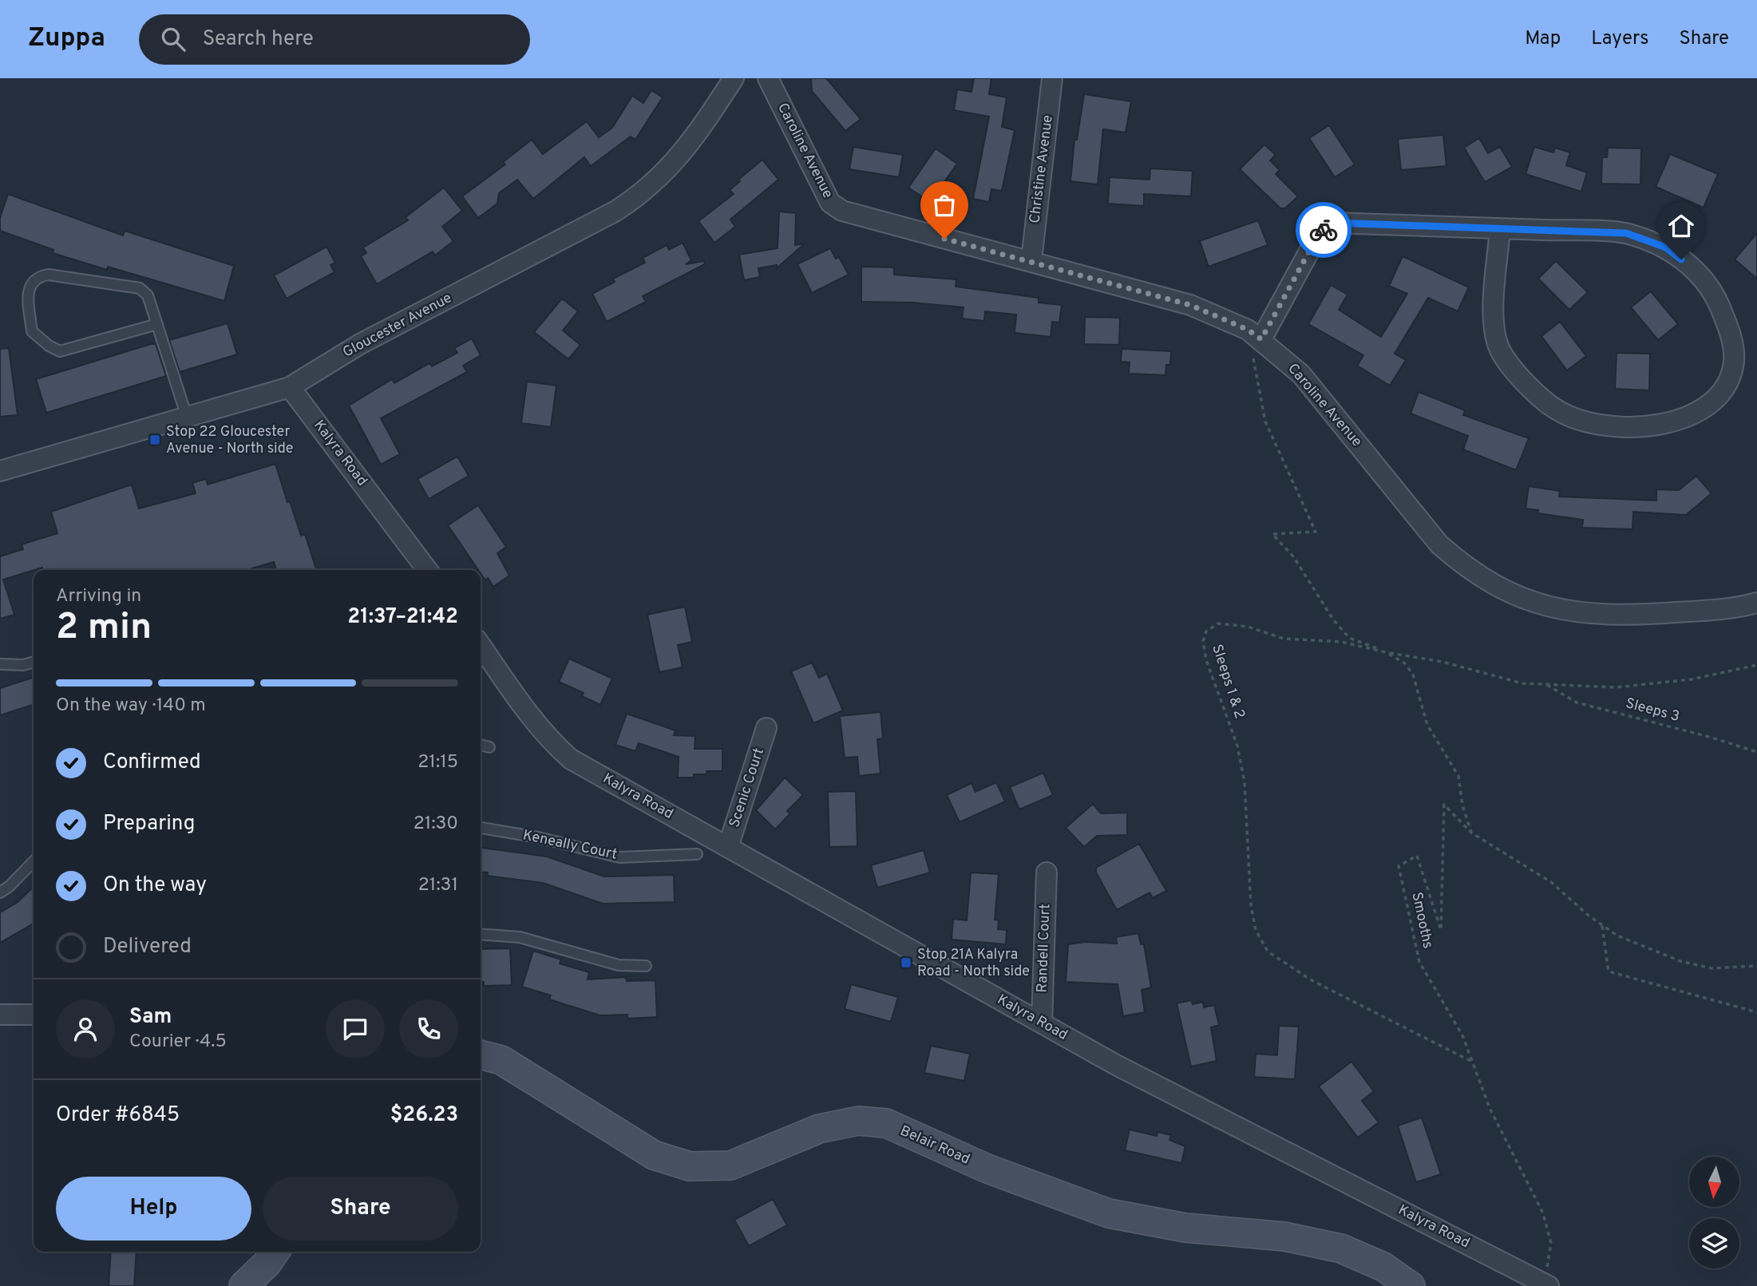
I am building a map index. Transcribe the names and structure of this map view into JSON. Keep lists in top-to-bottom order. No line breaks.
{"streets":{"main road":["Belair Road"],"street":["Caroline Avenue","Christine Avenue","Gloucester Avenue","Kalyra Road","Scenic Court","Randell Court"],"lane":["Keneally Court"],"path":["Sleeps 1 & 2","Sleeps 3","Smooths"]},"crossings":[["Caroline Avenue","Christine Avenue"],["Gloucester Avenue","Kalyra Road"],["Kalyra Road","Scenic Court"],["Kalyra Road","Smooths"],["Kalyra Road","Randell Court"],["Sleeps 1 & 2","Smooths"]],"places":{"transit":["Stop 22 Gloucester Avenue - North side","Stop 21A Kalyra Road - North side"]},"north":"bottom","page":{"header":"Zuppa","search":"Search here","nav":["Map","Layers","Share"],"heading":["2 min","Arriving in","21:37–21:42"],"panel":["Sam","Courier · 4.5","Order #6845","$26.23"],"bar":"On the way · 140 m","list":[["Confirmed","21:15"],["Preparing","21:30"],["On the way","21:31"],"Delivered"],"buttons":["Help","Share"]}}
